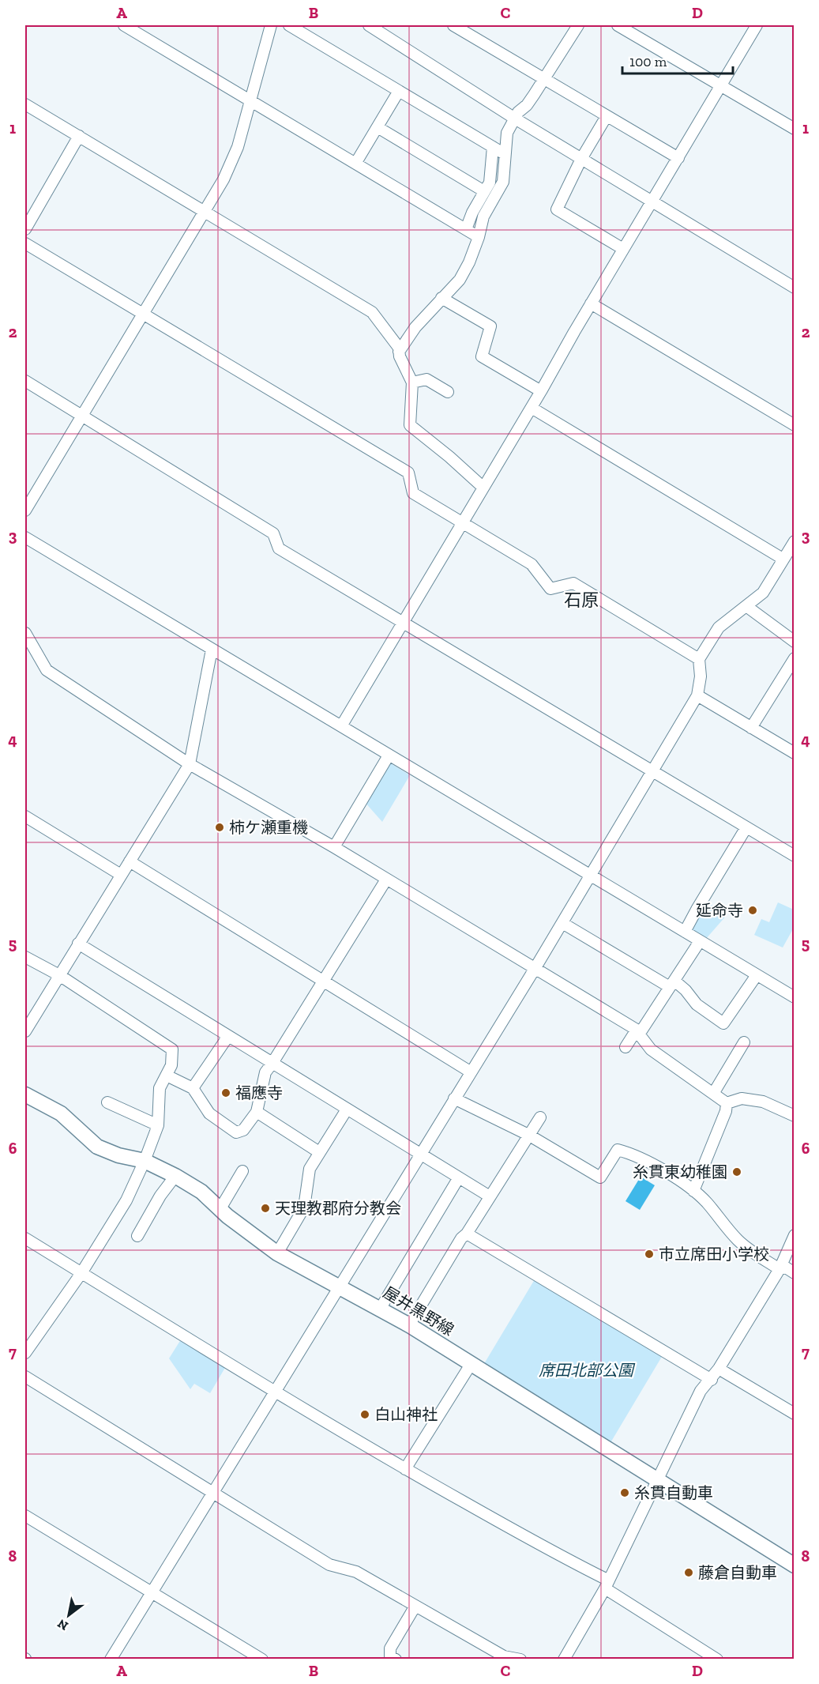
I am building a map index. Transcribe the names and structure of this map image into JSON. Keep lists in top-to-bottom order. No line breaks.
{"streets":{"main road":["屋井黒野線"]},"districts":["石原"],"parks":["席田北部公園"],"places":["柿ケ瀬重機","延命寺","福應寺","糸貫東幼稚園","天理教郡府分教会","市立席田小学校","白山神社","糸貫自動車","藤倉自動車"],"scale_bar":"100 m","north":"bottom left","grid":{"columns":["A","B","C","D"],"rows":["1","2","3","4","5","6","7","8"]}}
